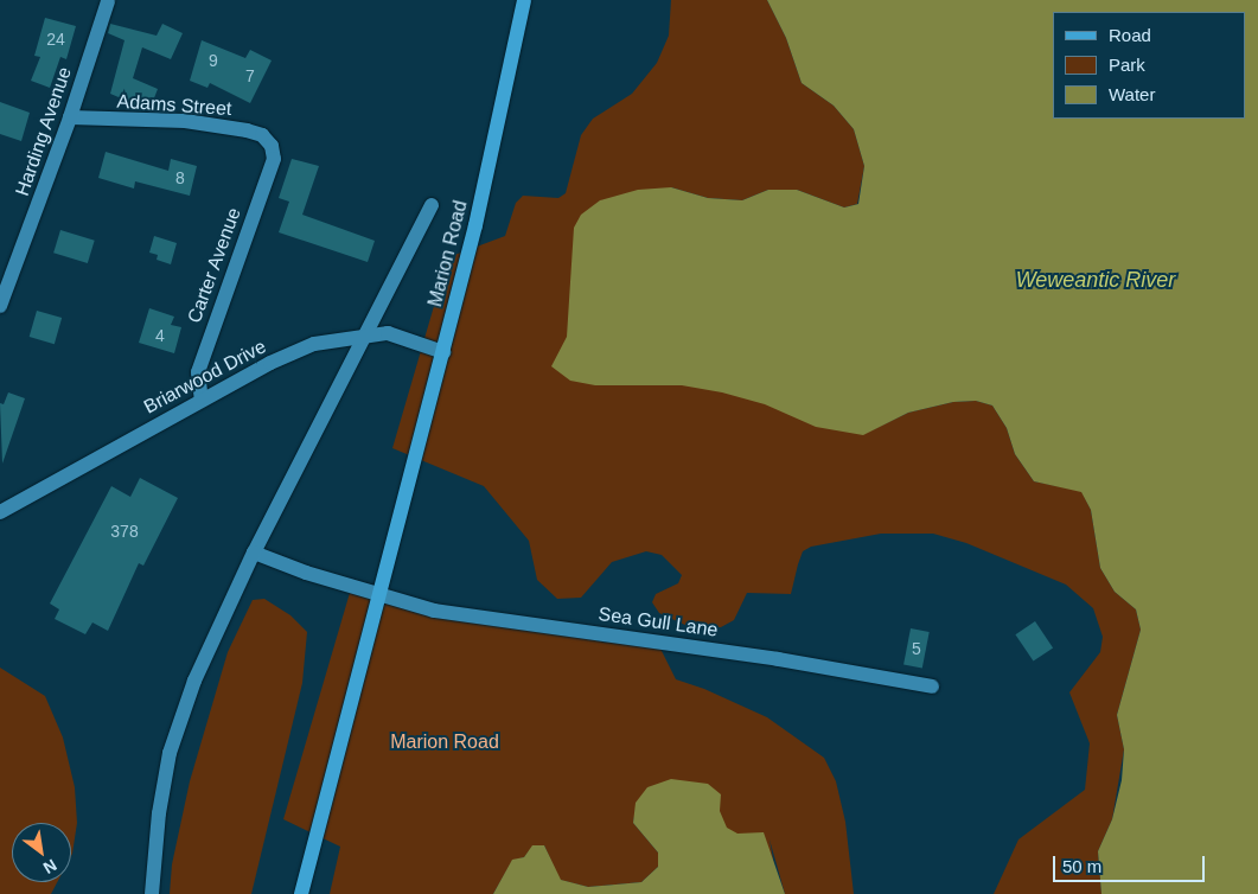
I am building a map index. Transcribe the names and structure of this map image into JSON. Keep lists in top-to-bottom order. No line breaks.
{"streets":{"main road":["Marion Road"],"street":["Adams Street","Harding Avenue","Carter Avenue","Briarwood Drive","Sea Gull Lane"]},"crossings":[["Adams Street","Harding Avenue"],["Adams Street","Carter Avenue"],["Marion Road","Briarwood Drive"],["Marion Road","Sea Gull Lane"],["Carter Avenue","Briarwood Drive"]],"water":["Weweantic River"],"parks":["Marion Road"],"house_numbers":["24","9","7","8","4","378","5"],"legend":["Road","Park","Water"],"scale_bar":"50 m","north":"bottom right"}
